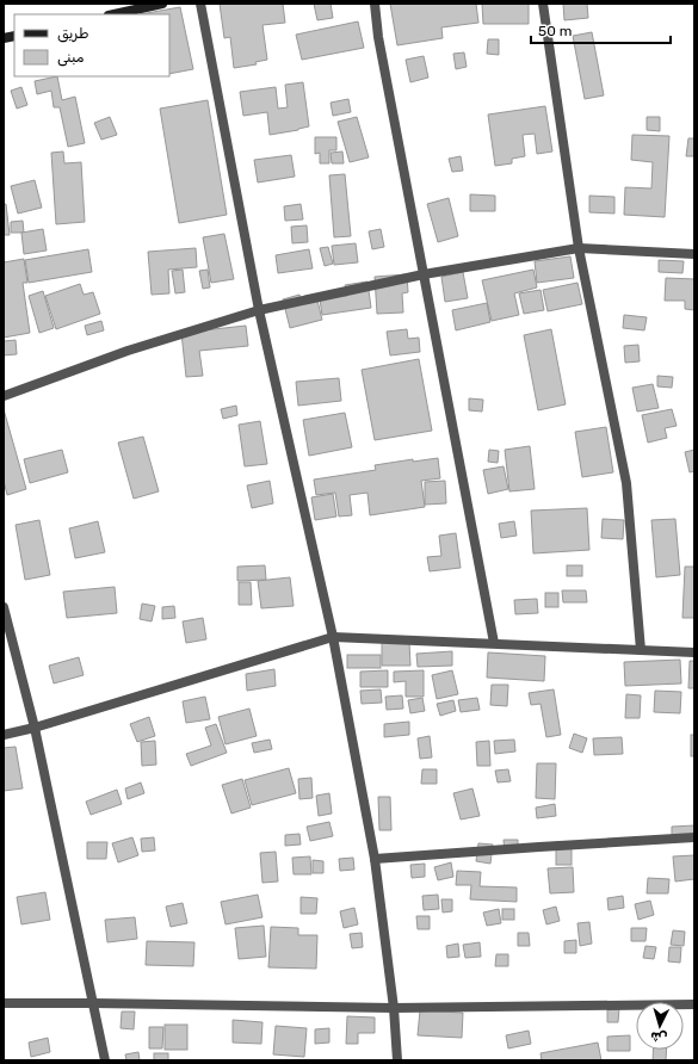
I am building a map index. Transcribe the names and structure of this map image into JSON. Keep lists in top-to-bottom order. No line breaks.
{"legend":["طريق","مبنى"],"scale_bar":"50 m","north":"bottom"}
